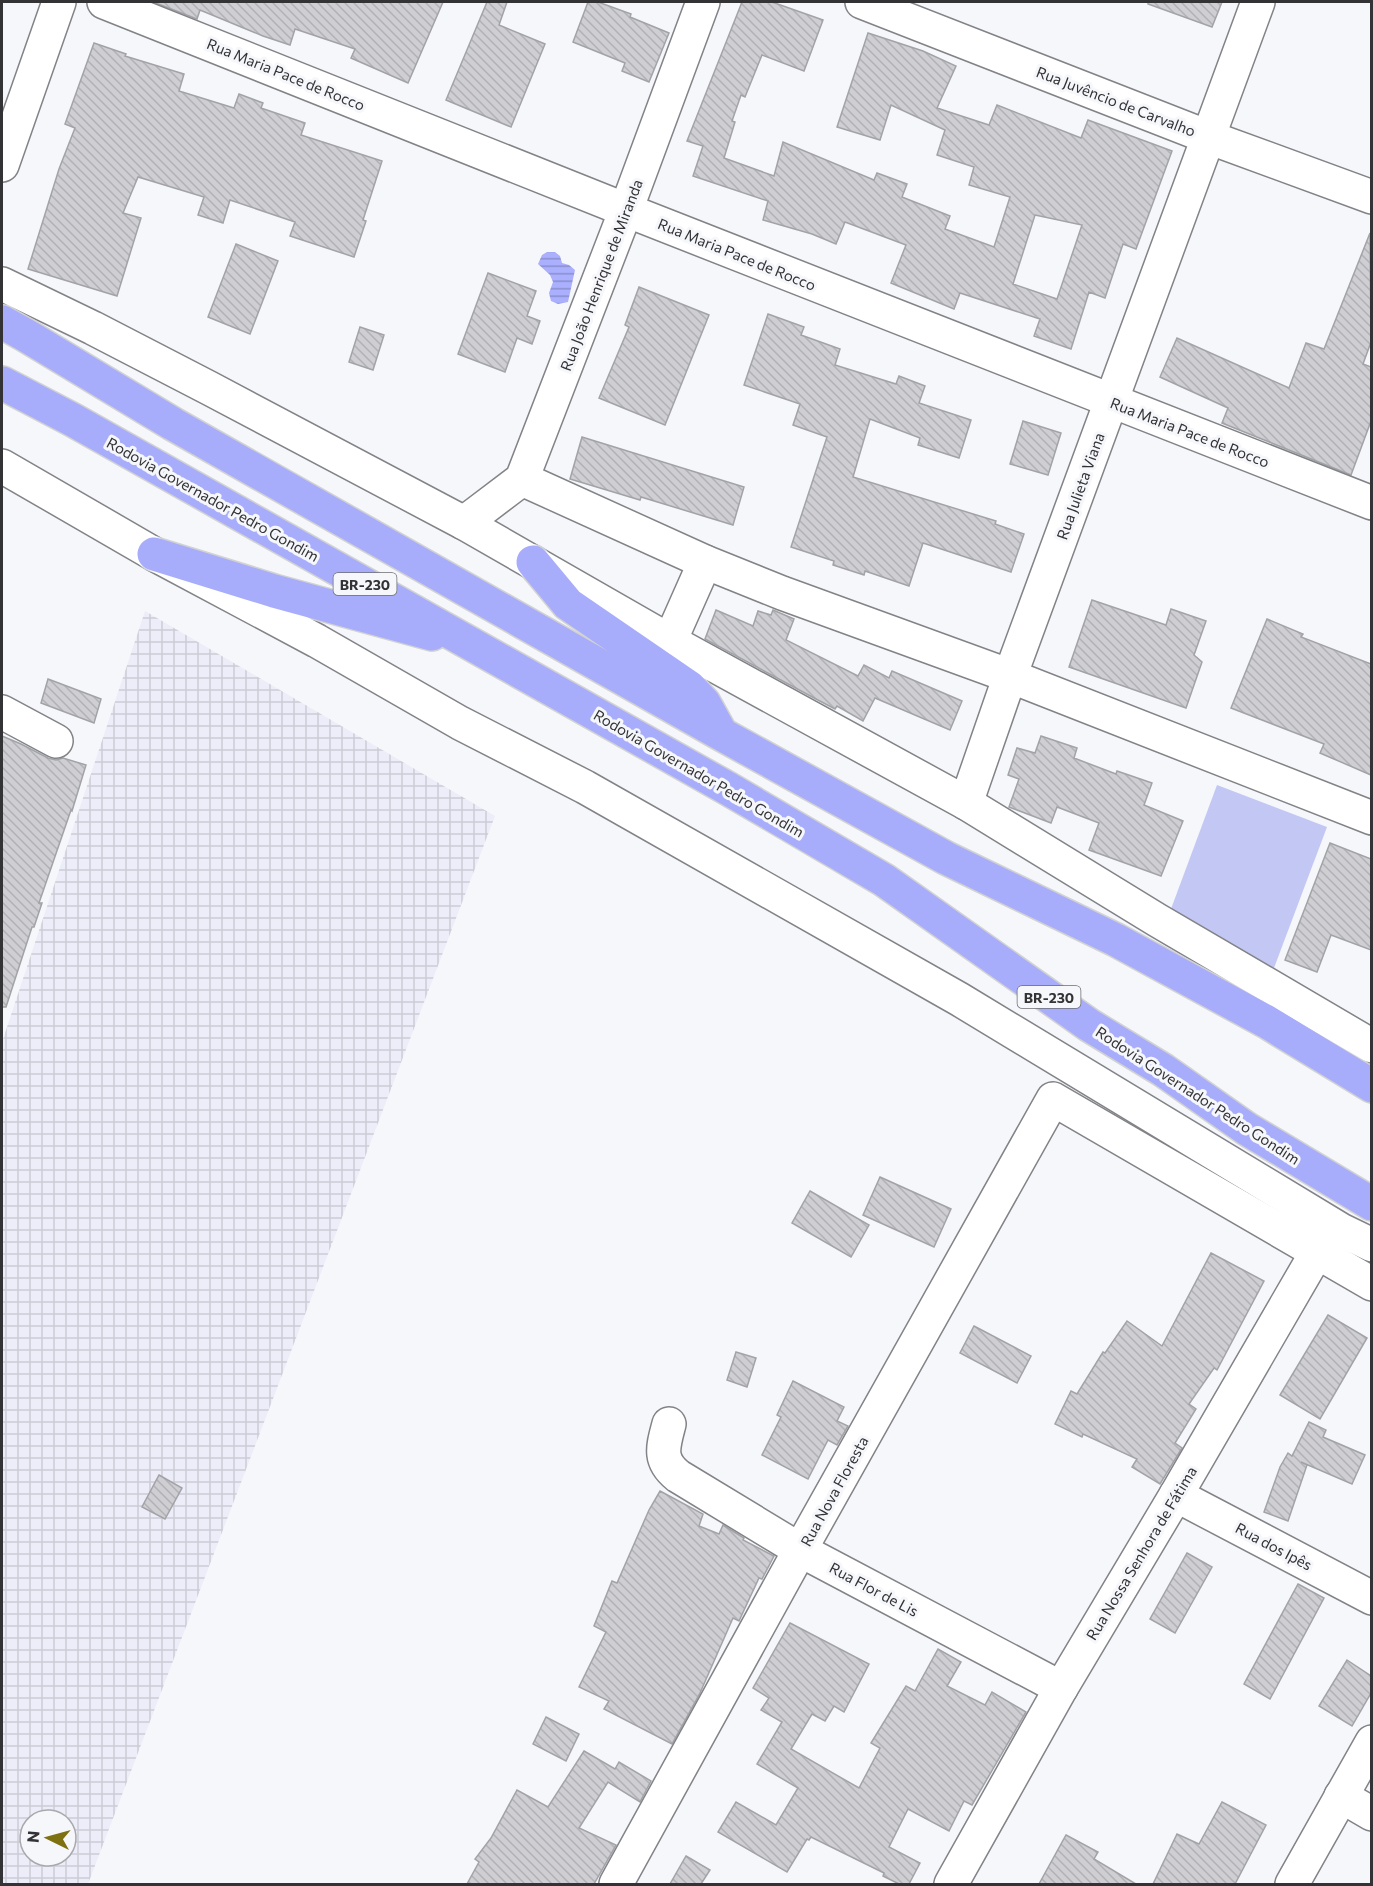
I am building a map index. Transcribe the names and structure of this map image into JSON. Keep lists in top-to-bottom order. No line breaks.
{"streets":{"highway":["Rodovia Governador Pedro Gondim","BR-230"],"street":["Rua Maria Pace de Rocco","Rua Juvêncio de Carvalho","Rua João Henrique de Miranda","Rua Julieta Viana","Rua Nova Floresta","Rua dos Ipês","Rua Nossa Senhora de Fátima","Rua Flor de Lis"]},"crossings":[["Rua Maria Pace de Rocco","Rua João Henrique de Miranda"],["Rua Maria Pace de Rocco","Rua Julieta Viana"],["Rua Juvêncio de Carvalho","Rua Julieta Viana"],["Rua Nova Floresta","Rua Nossa Senhora de Fátima"],["Rua Nova Floresta","Rua Flor de Lis"],["Rua dos Ipês","Rua Nossa Senhora de Fátima"],["Rua Nossa Senhora de Fátima","Rua Flor de Lis"]],"north":"left"}
